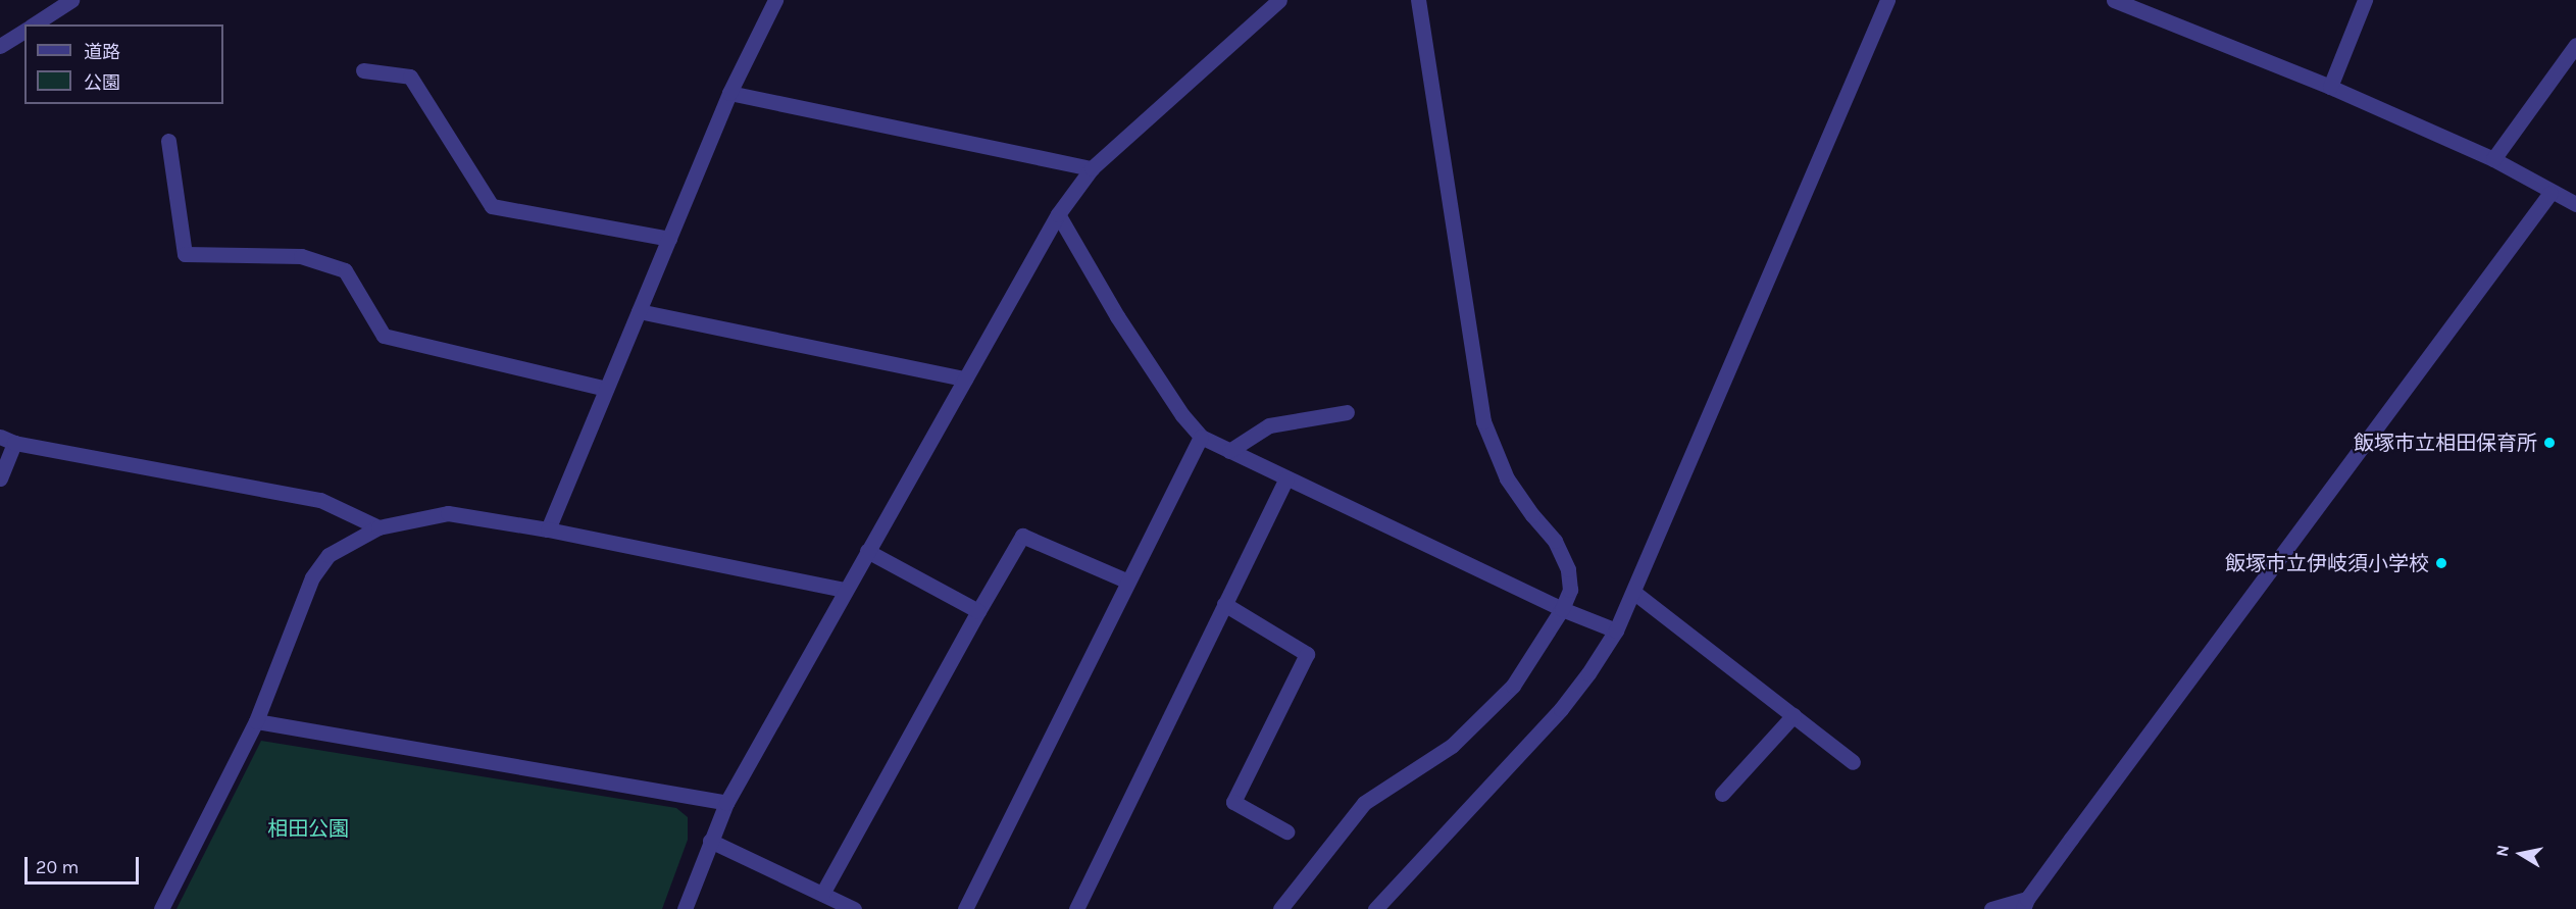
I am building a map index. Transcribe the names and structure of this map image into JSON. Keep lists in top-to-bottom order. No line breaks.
{"parks":["相田公園"],"places":["飯塚市立相田保育所","飯塚市立伊岐須小学校"],"legend":["道路","公園"],"scale_bar":"20 m","north":"left"}
